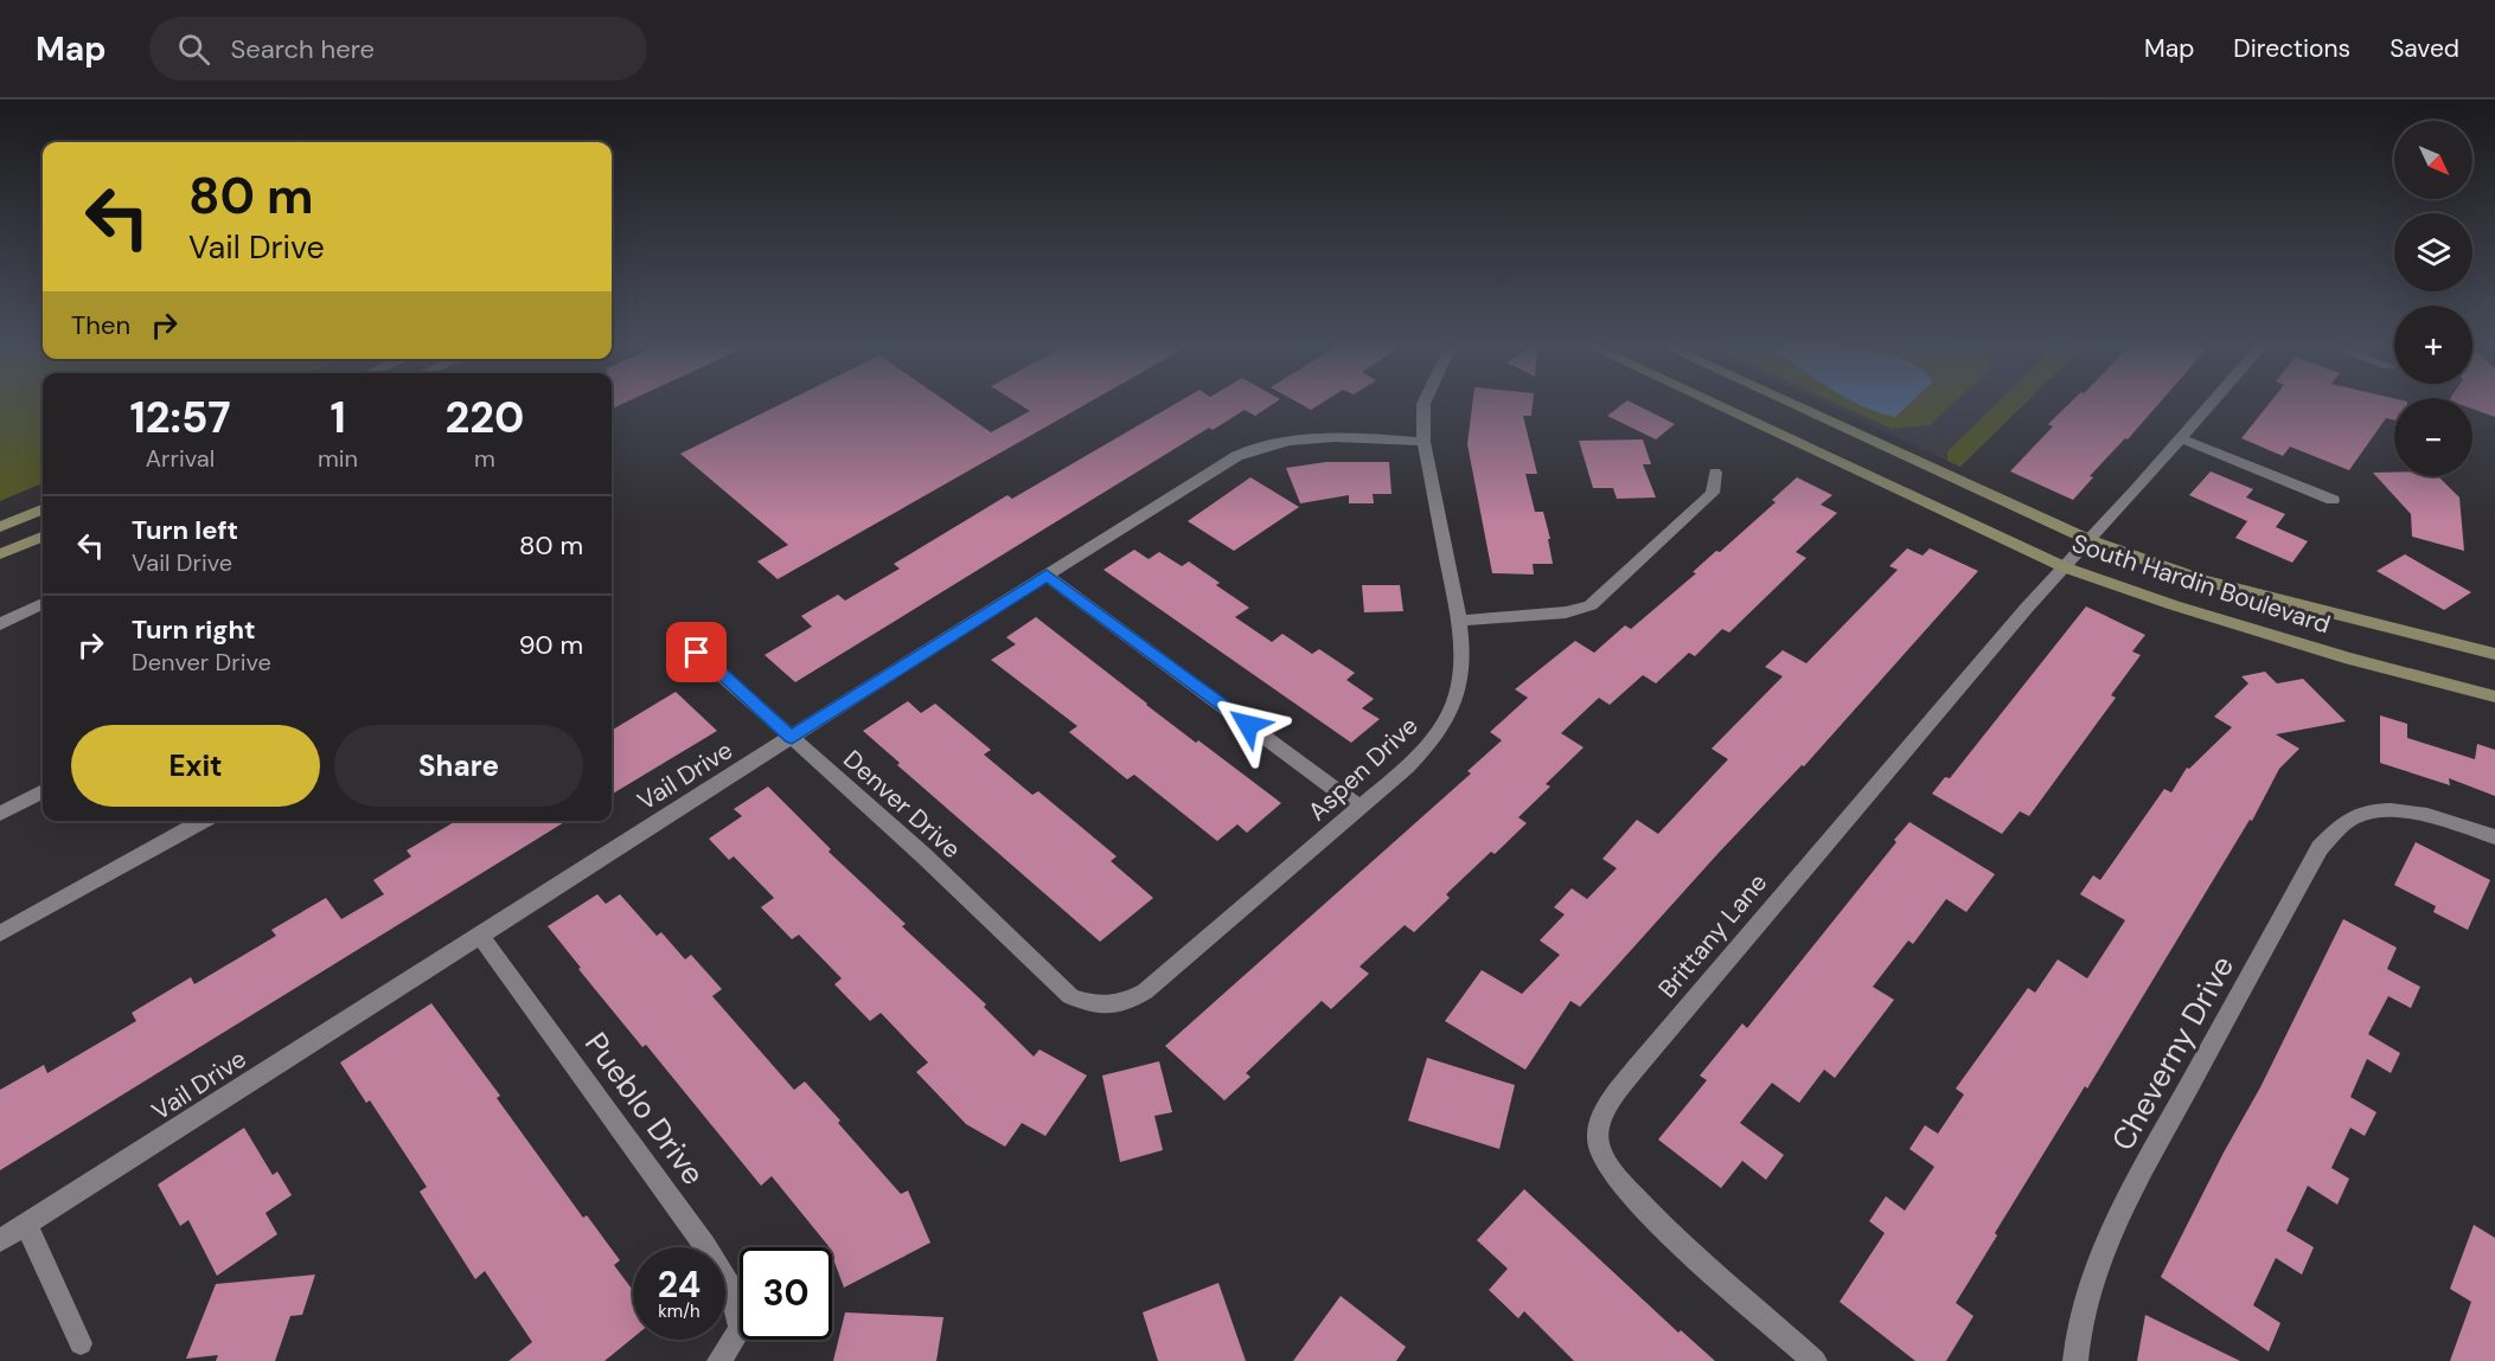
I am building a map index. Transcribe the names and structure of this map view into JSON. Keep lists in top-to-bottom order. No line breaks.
{"streets":{"main road":["South Hardin Boulevard"],"street":["Aspen Drive","Vail Drive","Denver Drive","Brittany Lane","Cheverny Drive","Pueblo Drive"]},"crossings":[["South Hardin Boulevard","Brittany Lane"],["Aspen Drive","Vail Drive"],["Aspen Drive","Denver Drive"],["Vail Drive","Denver Drive"],["Vail Drive","Pueblo Drive"]],"north":"bottom right","page":{"header":"Map","search":"Search here","nav":["Map","Directions","Saved"],"map_buttons":["+","−"],"turn":["80 m","Vail Drive"],"then":"Then","eta":["12:57","Arrival","1","min","220","m"],"list":[{"name":"Turn left","note":"Vail Drive","value":"80 m"},{"name":"Turn right","note":"Denver Drive","value":"90 m"}],"buttons":["Exit","Share"],"speed":"24 km/h","limit":"30"}}
